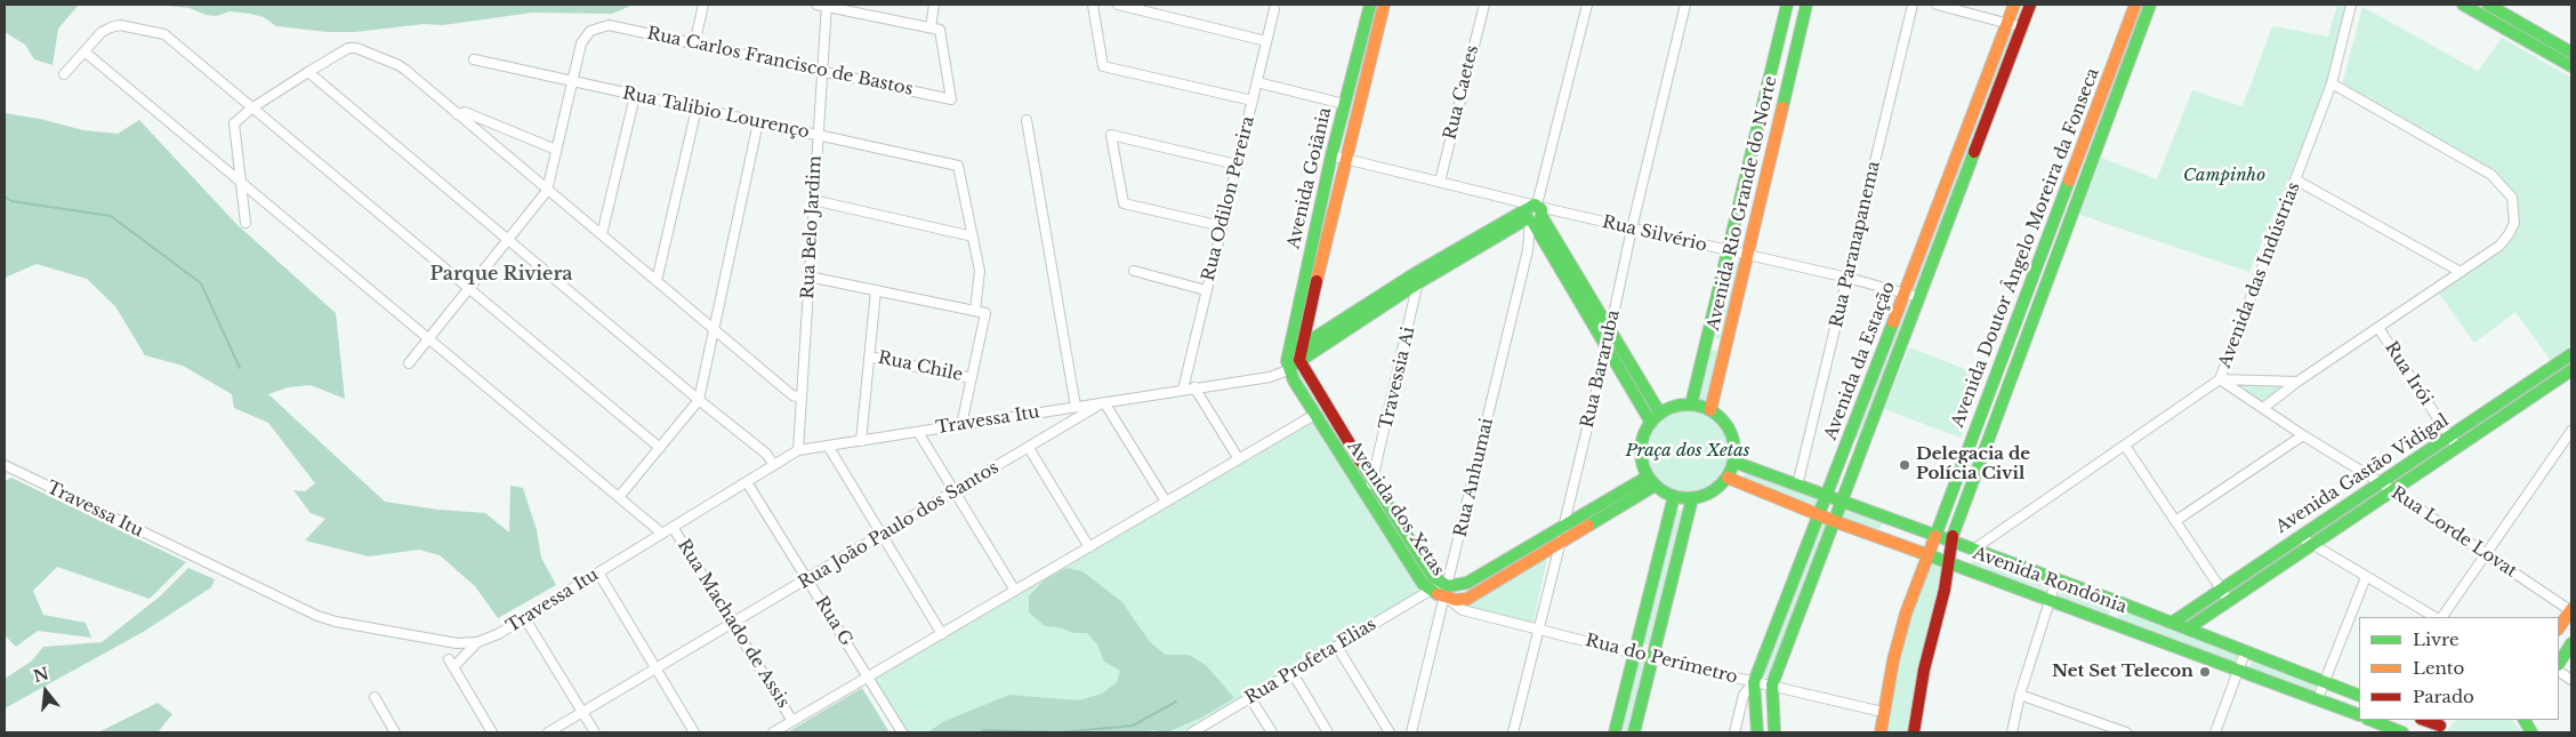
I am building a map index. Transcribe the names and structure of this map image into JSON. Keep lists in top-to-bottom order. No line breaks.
{"streets":{"street":["Rua Carlos Francisco de Bastos","Rua Caetes","Rua Talibio Lourenço","Avenida Goiânia","Rua Odilon Pereira","Avenida Rio Grande do Norte","Rua Belo Jardim","Rua Silvério","Rua Paranapanema","Avenida Doutor Ângelo Moreira da Fonseca","Avenida das Indústrias","Avenida da Estação","Rua Chile","Rua Bararuba","Rua Irói","Travessia Ai","Travessa Itu","Avenida Gastão Vidigal","Rua Anhumai","Avenida dos Xetas","Rua João Paulo dos Santos","Rua Lorde Lovat","Avenida Rondônia","Rua G","Rua Machado de Assis","Rua do Perímetro","Rua Profeta Elias"]},"crossings":[["Rua Carlos Francisco de Bastos","Rua Talibio Lourenço"],["Rua Carlos Francisco de Bastos","Rua Belo Jardim"],["Rua Caetes","Rua Silvério"],["Rua Talibio Lourenço","Rua Belo Jardim"],["Avenida Goiânia","Rua Silvério"],["Avenida Goiânia","Avenida dos Xetas"],["Avenida Goiânia","Rua João Paulo dos Santos"],["Rua Odilon Pereira","Rua João Paulo dos Santos"],["Avenida Rio Grande do Norte","Rua Silvério"],["Avenida Rio Grande do Norte","Avenida dos Xetas"],["Avenida Rio Grande do Norte","Avenida Rondônia"],["Rua Belo Jardim","Travessa Itu"],["Rua Silvério","Rua Paranapanema"],["Rua Silvério","Avenida da Estação"],["Rua Silvério","Rua Bararuba"],["Rua Silvério","Rua Anhumai"],["Rua Paranapanema","Avenida Rondônia"],["Avenida Doutor Ângelo Moreira da Fonseca","Avenida Rondônia"],["Avenida Doutor Ângelo Moreira da Fonseca","Rua do Perímetro"],["Avenida das Indústrias","Rua Lorde Lovat"],["Avenida das Indústrias","Avenida Rondônia"],["Avenida da Estação","Avenida Rondônia"],["Avenida da Estação","Rua do Perímetro"],["Rua Bararuba","Avenida dos Xetas"],["Rua Bararuba","Rua do Perímetro"],["Rua Irói","Avenida Gastão Vidigal"],["Travessia Ai","Avenida dos Xetas"],["Travessa Itu","Rua João Paulo dos Santos"],["Travessa Itu","Rua G"],["Travessa Itu","Rua Machado de Assis"],["Avenida Gastão Vidigal","Rua Lorde Lovat"],["Avenida Gastão Vidigal","Avenida Rondônia"],["Rua Anhumai","Avenida dos Xetas"],["Rua Anhumai","Rua do Perímetro"],["Avenida dos Xetas","Rua João Paulo dos Santos"],["Avenida dos Xetas","Avenida Rondônia"],["Avenida dos Xetas","Rua do Perímetro"],["Avenida dos Xetas","Rua Profeta Elias"],["Rua João Paulo dos Santos","Rua G"],["Rua João Paulo dos Santos","Rua Machado de Assis"]],"districts":["Parque Riviera"],"parks":["Campinho","Praça dos Xetas"],"places":["Delegacia de Polícia Civil","Net Set Telecon"],"legend":["Livre","Lento","Parado"],"north":"top"}
